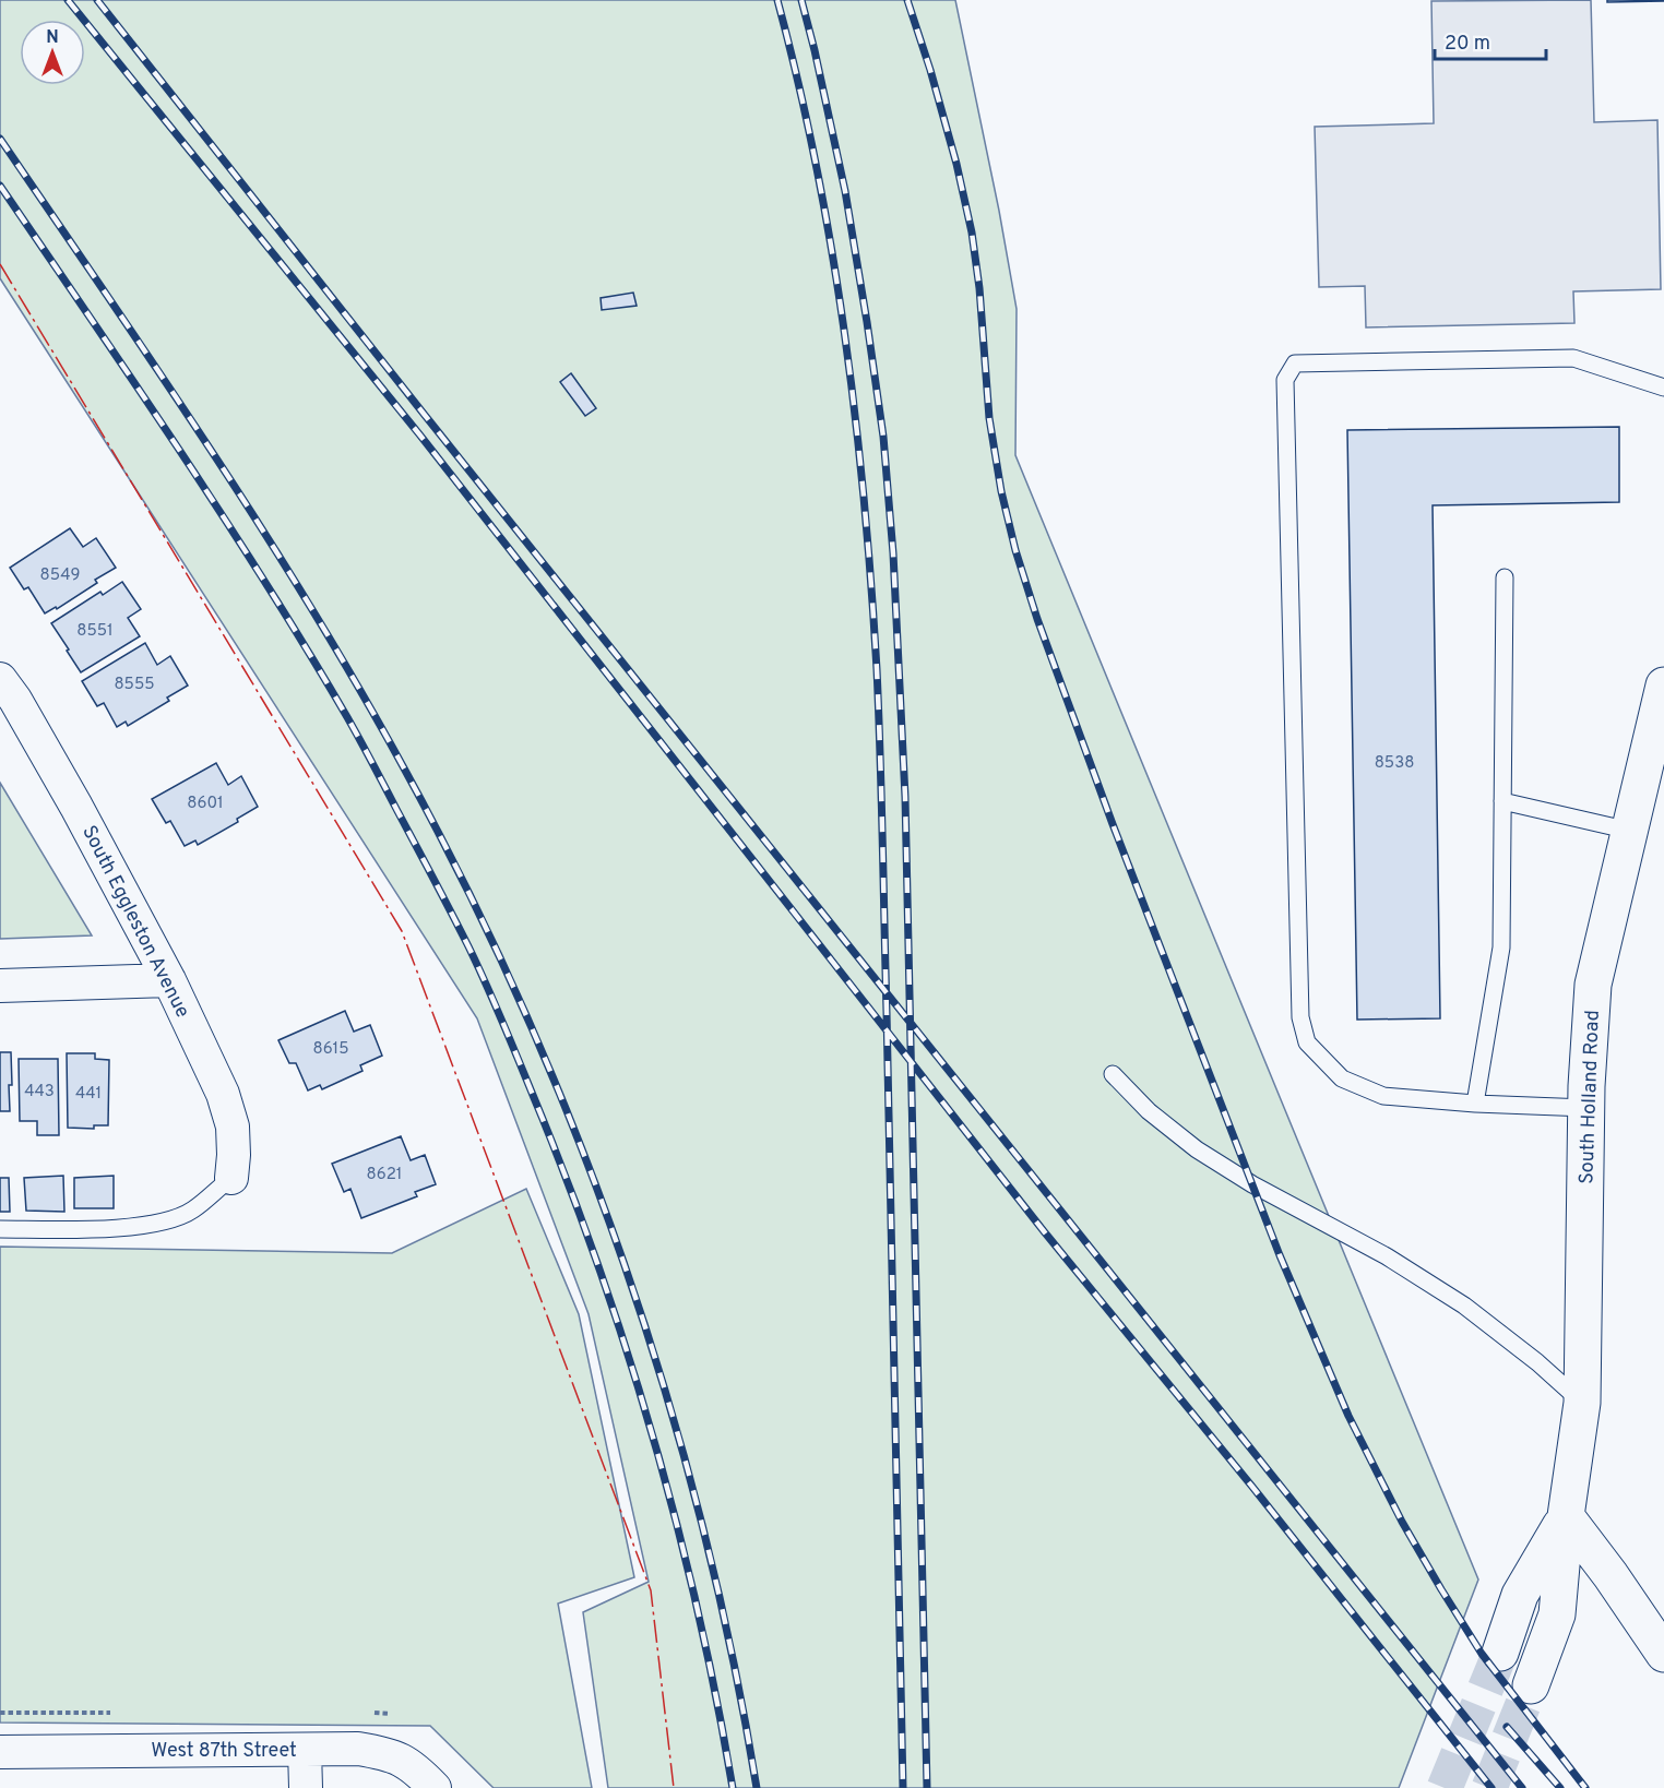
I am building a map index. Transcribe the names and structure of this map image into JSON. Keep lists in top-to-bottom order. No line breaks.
{"streets":{"main road":["South Holland Road"],"street":["South Eggleston Avenue","West 87th Street"]},"house_numbers":["8549","8551","8555","8538","8601","8615","443","441","8621"],"scale_bar":"20 m","north":"top"}
